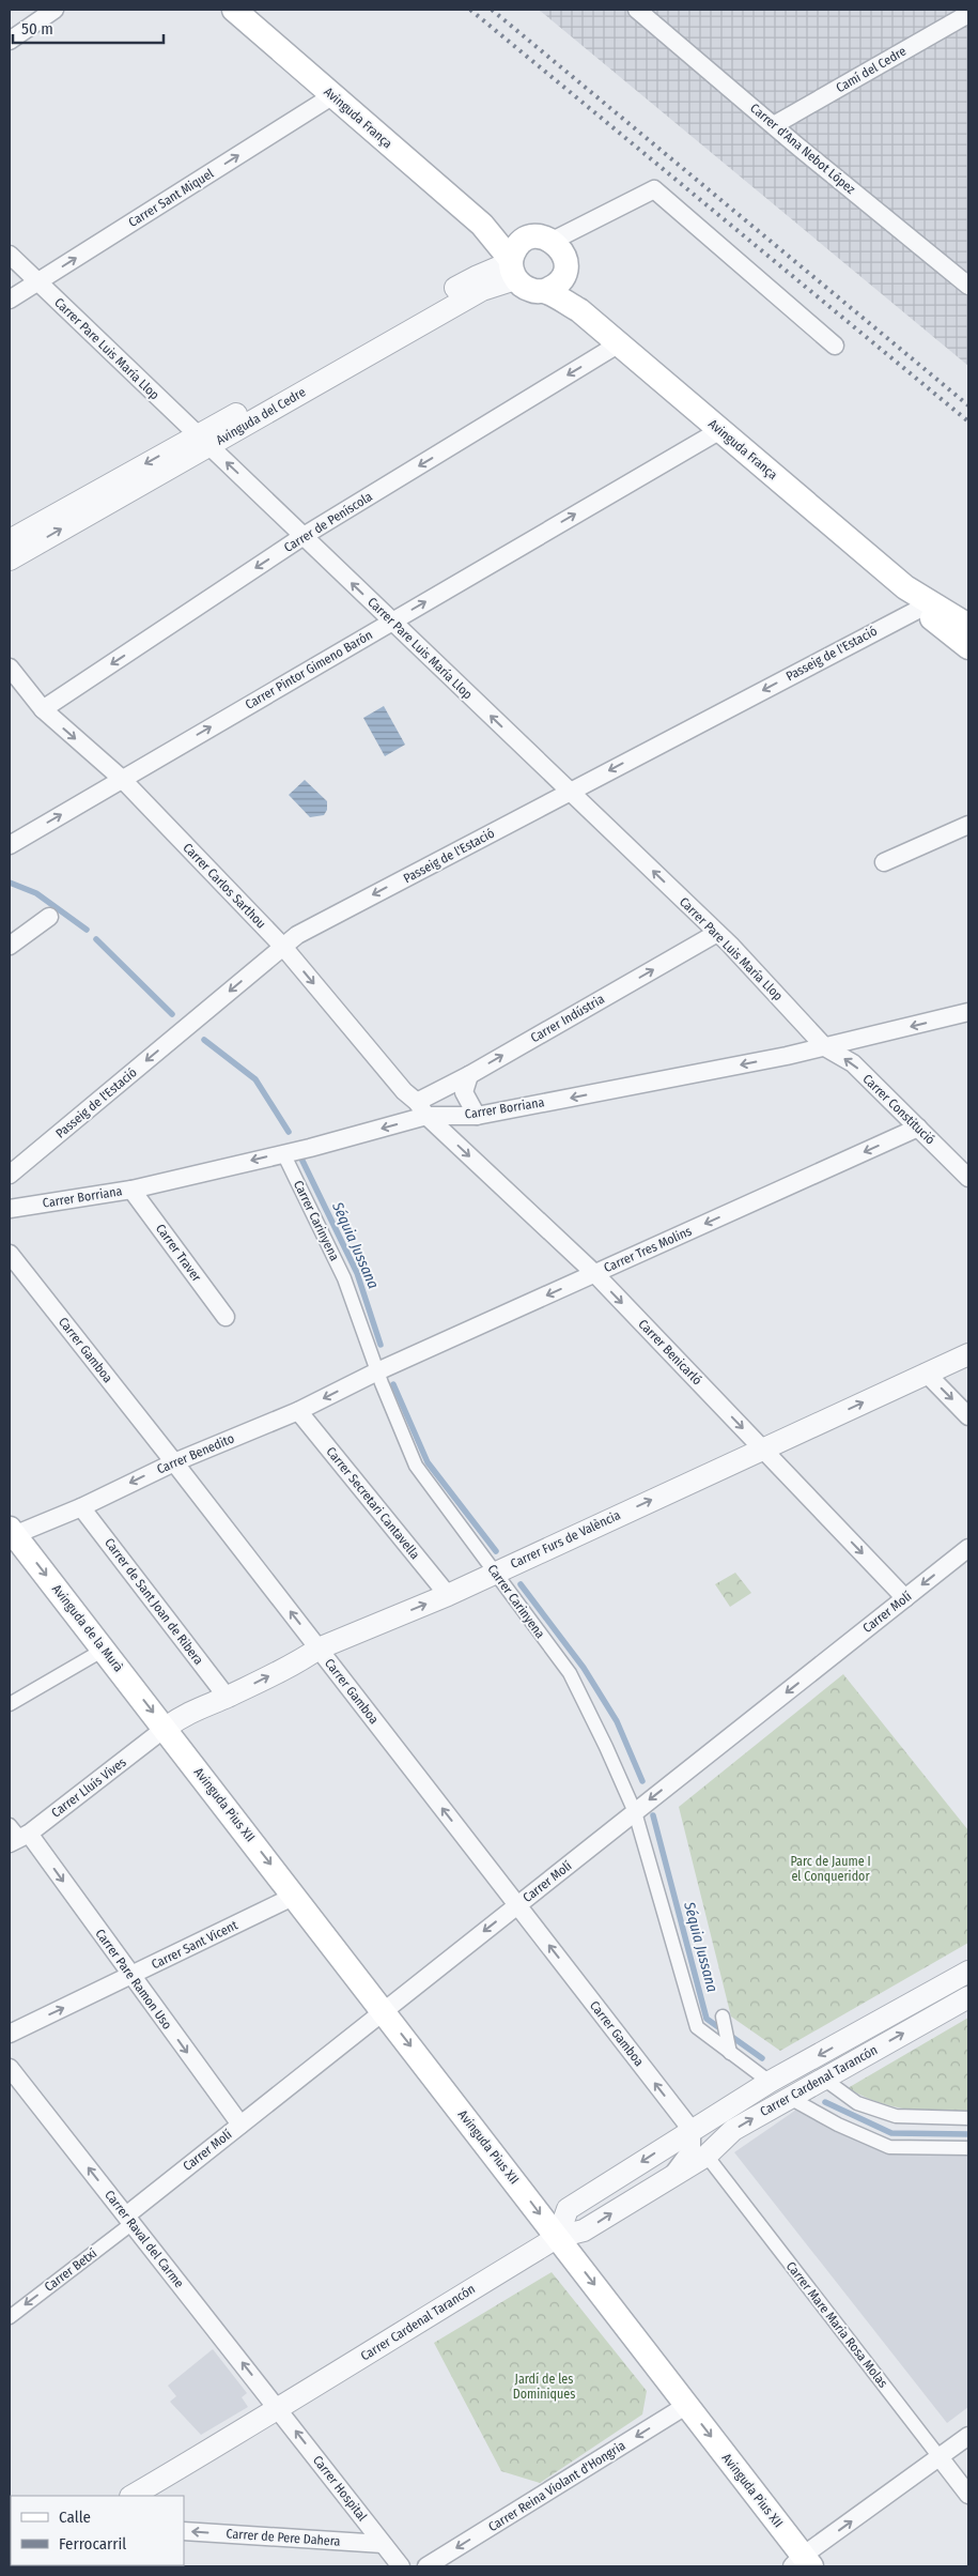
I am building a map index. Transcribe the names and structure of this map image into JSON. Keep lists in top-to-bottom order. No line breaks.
{"streets":{"main road":["Avinguda França","Avinguda de la Murà","Avinguda Pius XII"],"street":["Camí del Cedre","Carrer d'Ana Nebot López","Carrer Sant Miquel","Carrer Pare Luis María Llop","Avinguda del Cedre","Carrer de Peníscola","Passeig de l'Estació","Carrer Pintor Gimeno Barón","Carrer Carlos Sarthou","Carrer Indústria","Carrer Borriana","Carrer Constitució","Carrer Carinyena","Carrer Tres Molins","Carrer Traver","Carrer Gamboa","Carrer Benicarló","Carrer Benedito","Carrer Secretari Cantavella","Carrer Furs de València","Carrer de Sant Joan de Ribera","Carrer Molí","Carrer Lluís Vives","Carrer Sant Vicent","Carrer Pare Ramon Uso","Carrer Cardenal Tarancón","Carrer Raval del Carme","Carrer Betxí","Carrer Mare Maria Rosa Molas","Carrer Reina Violant d'Hongria","Carrer Hospital","Carrer de Pere Dahera"]},"crossings":[["Camí del Cedre","Carrer d'Ana Nebot López"],["Avinguda França","Carrer Sant Miquel"],["Avinguda França","Avinguda del Cedre"],["Avinguda França","Carrer de Peníscola"],["Avinguda França","Passeig de l'Estació"],["Avinguda França","Carrer Pintor Gimeno Barón"],["Carrer Sant Miquel","Carrer Pare Luis María Llop"],["Carrer Pare Luis María Llop","Avinguda del Cedre"],["Carrer Pare Luis María Llop","Carrer de Peníscola"],["Carrer Pare Luis María Llop","Passeig de l'Estació"],["Carrer Pare Luis María Llop","Carrer Pintor Gimeno Barón"],["Carrer Pare Luis María Llop","Carrer Indústria"],["Carrer Pare Luis María Llop","Carrer Borriana"],["Carrer Pare Luis María Llop","Carrer Constitució"],["Carrer de Peníscola","Carrer Carlos Sarthou"],["Passeig de l'Estació","Carrer Carlos Sarthou"],["Carrer Pintor Gimeno Barón","Carrer Carlos Sarthou"],["Carrer Carlos Sarthou","Carrer Indústria"],["Carrer Carlos Sarthou","Carrer Borriana"],["Carrer Carlos Sarthou","Carrer Benicarló"],["Carrer Indústria","Carrer Borriana"],["Carrer Indústria","Carrer Benicarló"],["Carrer Borriana","Carrer Constitució"],["Carrer Borriana","Carrer Carinyena"],["Carrer Borriana","Carrer Traver"],["Carrer Borriana","Carrer Benicarló"],["Carrer Constitució","Carrer Tres Molins"],["Carrer Carinyena","Carrer Tres Molins"],["Carrer Carinyena","Carrer Benedito"],["Carrer Carinyena","Carrer Furs de València"],["Carrer Carinyena","Carrer Molí"],["Carrer Carinyena","Carrer Cardenal Tarancón"],["Carrer Tres Molins","Carrer Benicarló"],["Carrer Tres Molins","Carrer Benedito"],["Carrer Gamboa","Carrer Benedito"],["Carrer Gamboa","Carrer Furs de València"],["Carrer Gamboa","Carrer Molí"],["Carrer Gamboa","Carrer Cardenal Tarancón"],["Carrer Benicarló","Carrer Furs de València"],["Carrer Benicarló","Carrer Molí"],["Carrer Benedito","Carrer Secretari Cantavella"],["Carrer Benedito","Carrer de Sant Joan de Ribera"],["Carrer Benedito","Avinguda de la Murà"],["Carrer Secretari Cantavella","Carrer Furs de València"],["Carrer Furs de València","Carrer de Sant Joan de Ribera"],["Carrer Furs de València","Avinguda de la Murà"],["Carrer Furs de València","Carrer Lluís Vives"],["Carrer Furs de València","Avinguda Pius XII"],["Carrer Molí","Avinguda Pius XII"],["Carrer Molí","Carrer Pare Ramon Uso"],["Carrer Molí","Carrer Raval del Carme"],["Carrer Molí","Carrer Betxí"],["Avinguda de la Murà","Carrer Lluís Vives"],["Avinguda de la Murà","Avinguda Pius XII"],["Carrer Lluís Vives","Avinguda Pius XII"],["Carrer Lluís Vives","Carrer Pare Ramon Uso"],["Avinguda Pius XII","Carrer Sant Vicent"],["Avinguda Pius XII","Carrer Cardenal Tarancón"],["Avinguda Pius XII","Carrer Reina Violant d'Hongria"],["Carrer Sant Vicent","Carrer Pare Ramon Uso"],["Carrer Cardenal Tarancón","Carrer Raval del Carme"],["Carrer Cardenal Tarancón","Carrer Mare Maria Rosa Molas"],["Carrer Cardenal Tarancón","Carrer Hospital"],["Carrer Raval del Carme","Carrer Betxí"],["Carrer Raval del Carme","Carrer Hospital"],["Carrer Hospital","Carrer de Pere Dahera"]],"one_way":["Carrer Sant Miquel","Carrer Pare Luis María Llop","Carrer de Peníscola","Passeig de l'Estació","Carrer Pintor Gimeno Barón","Carrer Carlos Sarthou","Carrer Indústria","Carrer Borriana","Carrer Constitució","Carrer Tres Molins","Carrer Gamboa","Carrer Benicarló","Carrer Benedito","Carrer Furs de València","Carrer Molí","Avinguda de la Murà","Avinguda Pius XII","Carrer Sant Vicent","Carrer Pare Ramon Uso","Carrer Raval del Carme","Carrer Betxí","Carrer Reina Violant d'Hongria","Carrer Hospital","Carrer de Pere Dahera"],"water":["Séquia Jussana"],"parks":["Parc de Jaume I el Conqueridor","Jardí de les Dominiques"],"legend":["Calle","Ferrocarril"],"scale_bar":"50 m"}
